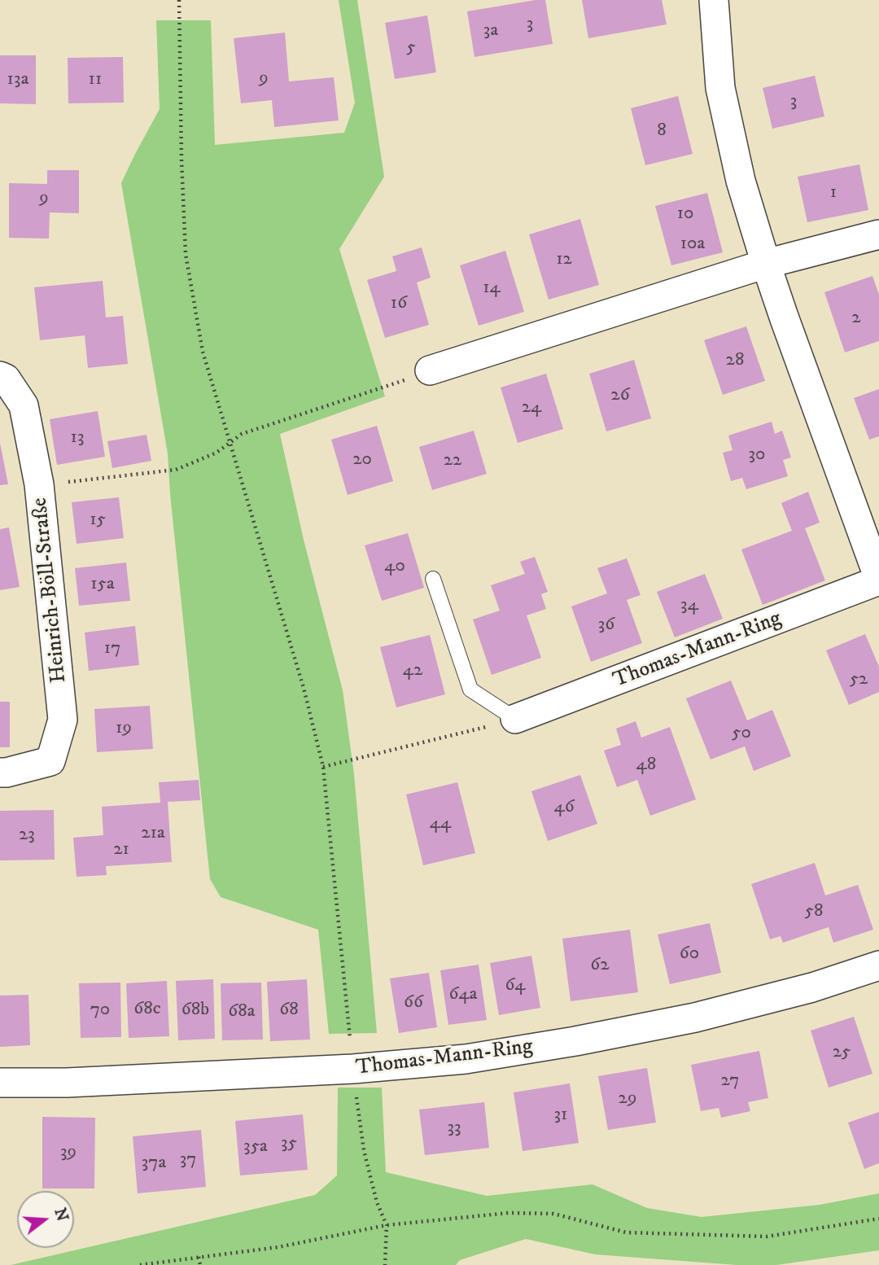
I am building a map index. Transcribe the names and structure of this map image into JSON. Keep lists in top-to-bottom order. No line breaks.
{"streets":{"street":["Heinrich-Böll-Straße","Thomas-Mann-Ring"]},"house_numbers":["3","3a","5","9","13a","11","3","8","1","9","10","10a","12","14","16","2","28","26","24","13","30","20","22","15","40","15a","34","36","17","42","52","19","50","48","46","44","21a","23","21","58","60","62","64","64a","66","68c","70","68b","68","68a","25","27","29","31","33","35","35a","39","37","37a"],"north":"right"}
